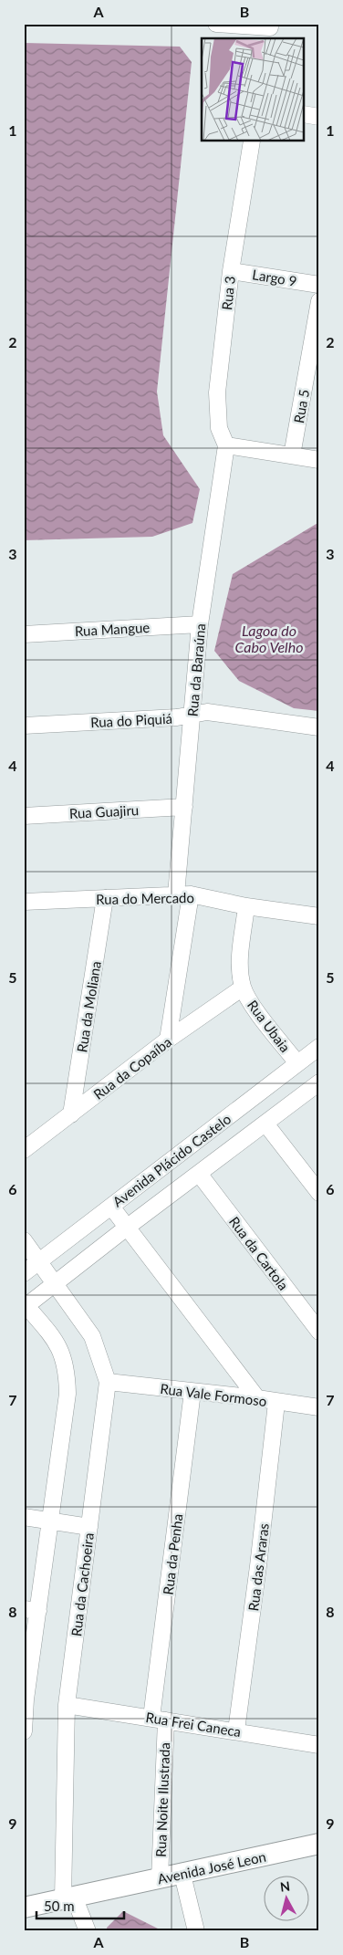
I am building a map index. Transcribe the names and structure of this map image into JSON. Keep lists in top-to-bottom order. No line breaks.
{"streets":{"main road":["Avenida José Leon"],"street":["Largo 9","Rua 3","Rua 5","Rua Mangue","Rua da Baraúna","Rua do Piquiá","Rua Guajiru","Rua do Mercado","Rua da Moliana","Rua Ubaia","Rua da Copaíba","Avenida Plácido Castelo","Rua da Cartola","Rua Vale Formoso","Rua da Penha","Rua das Araras","Rua da Cachoeira","Rua Frei Caneca","Rua Noite Ilustrada"]},"crossings":[["Largo 9","Rua 3"],["Rua 3","Rua da Baraúna"],["Rua Mangue","Rua da Baraúna"],["Rua da Baraúna","Rua do Piquiá"],["Rua da Baraúna","Rua Guajiru"],["Rua da Baraúna","Rua do Mercado"],["Rua da Baraúna","Rua da Copaíba"],["Rua do Mercado","Rua da Moliana"],["Rua do Mercado","Rua Ubaia"],["Rua da Moliana","Rua da Copaíba"],["Rua Ubaia","Rua da Copaíba"],["Rua Ubaia","Avenida Plácido Castelo"],["Avenida Plácido Castelo","Rua da Cartola"],["Avenida Plácido Castelo","Rua da Cachoeira"],["Rua Vale Formoso","Rua da Penha"],["Rua Vale Formoso","Rua das Araras"],["Rua Vale Formoso","Rua da Cachoeira"],["Rua da Penha","Rua Frei Caneca"],["Rua da Penha","Rua Noite Ilustrada"],["Rua das Araras","Rua Frei Caneca"],["Rua da Cachoeira","Rua Frei Caneca"],["Rua da Cachoeira","Avenida José Leon"],["Rua Frei Caneca","Rua Noite Ilustrada"],["Rua Noite Ilustrada","Avenida José Leon"]],"water":["Lagoa do Cabo Velho"],"scale_bar":"50 m","north":"top","grid":{"columns":["A","B"],"rows":["1","2","3","4","5","6","7","8","9"]}}
